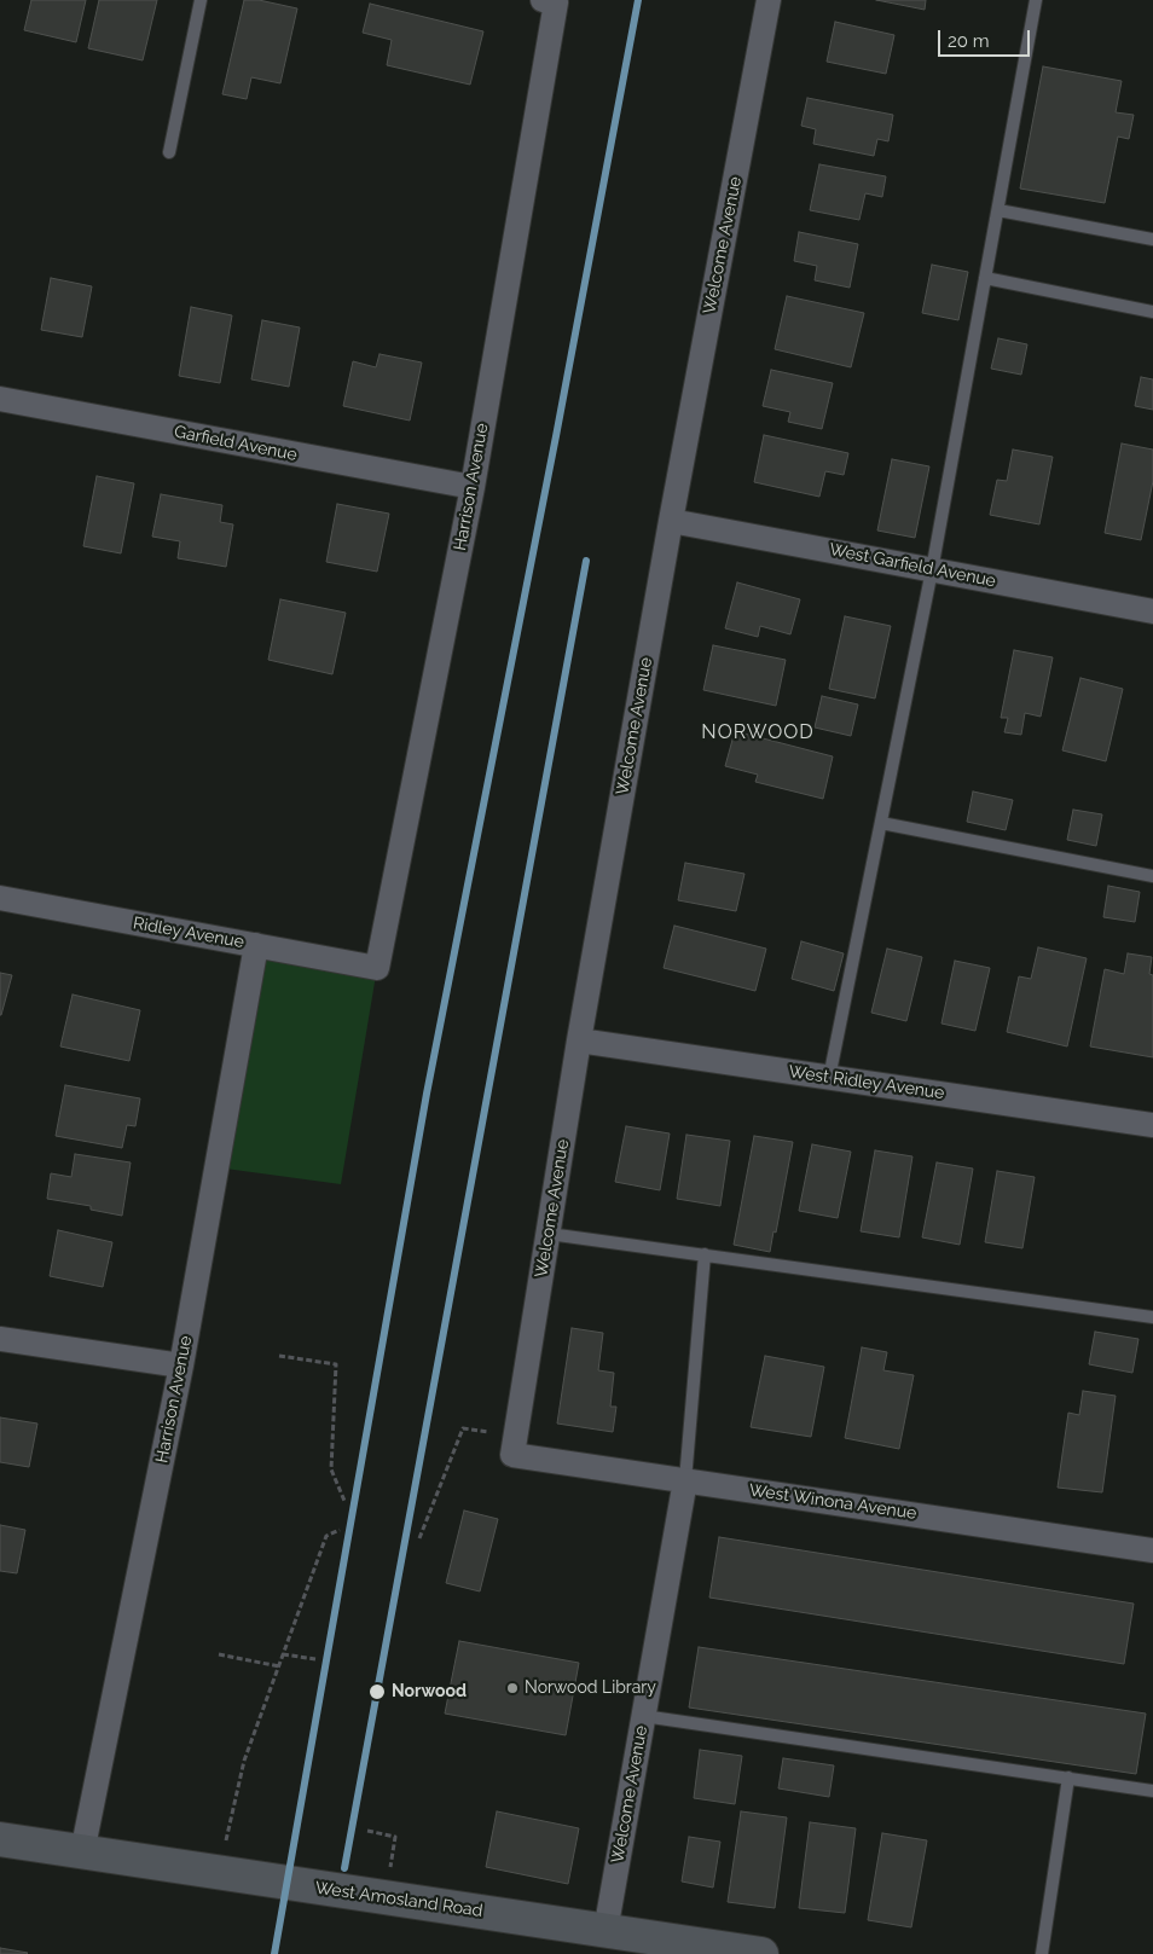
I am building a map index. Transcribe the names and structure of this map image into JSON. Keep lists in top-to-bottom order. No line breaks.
{"streets":{"street":["Welcome Avenue","Garfield Avenue","Harrison Avenue","West Garfield Avenue","Ridley Avenue","West Ridley Avenue","West Winona Avenue","West Amosland Road"]},"crossings":[["Welcome Avenue","West Garfield Avenue"],["Welcome Avenue","West Ridley Avenue"],["Welcome Avenue","West Winona Avenue"],["Welcome Avenue","West Amosland Road"],["Garfield Avenue","Harrison Avenue"],["Harrison Avenue","Ridley Avenue"],["Harrison Avenue","West Amosland Road"]],"districts":["NORWOOD"],"places":["Norwood Library","Norwood"],"scale_bar":"20 m"}
